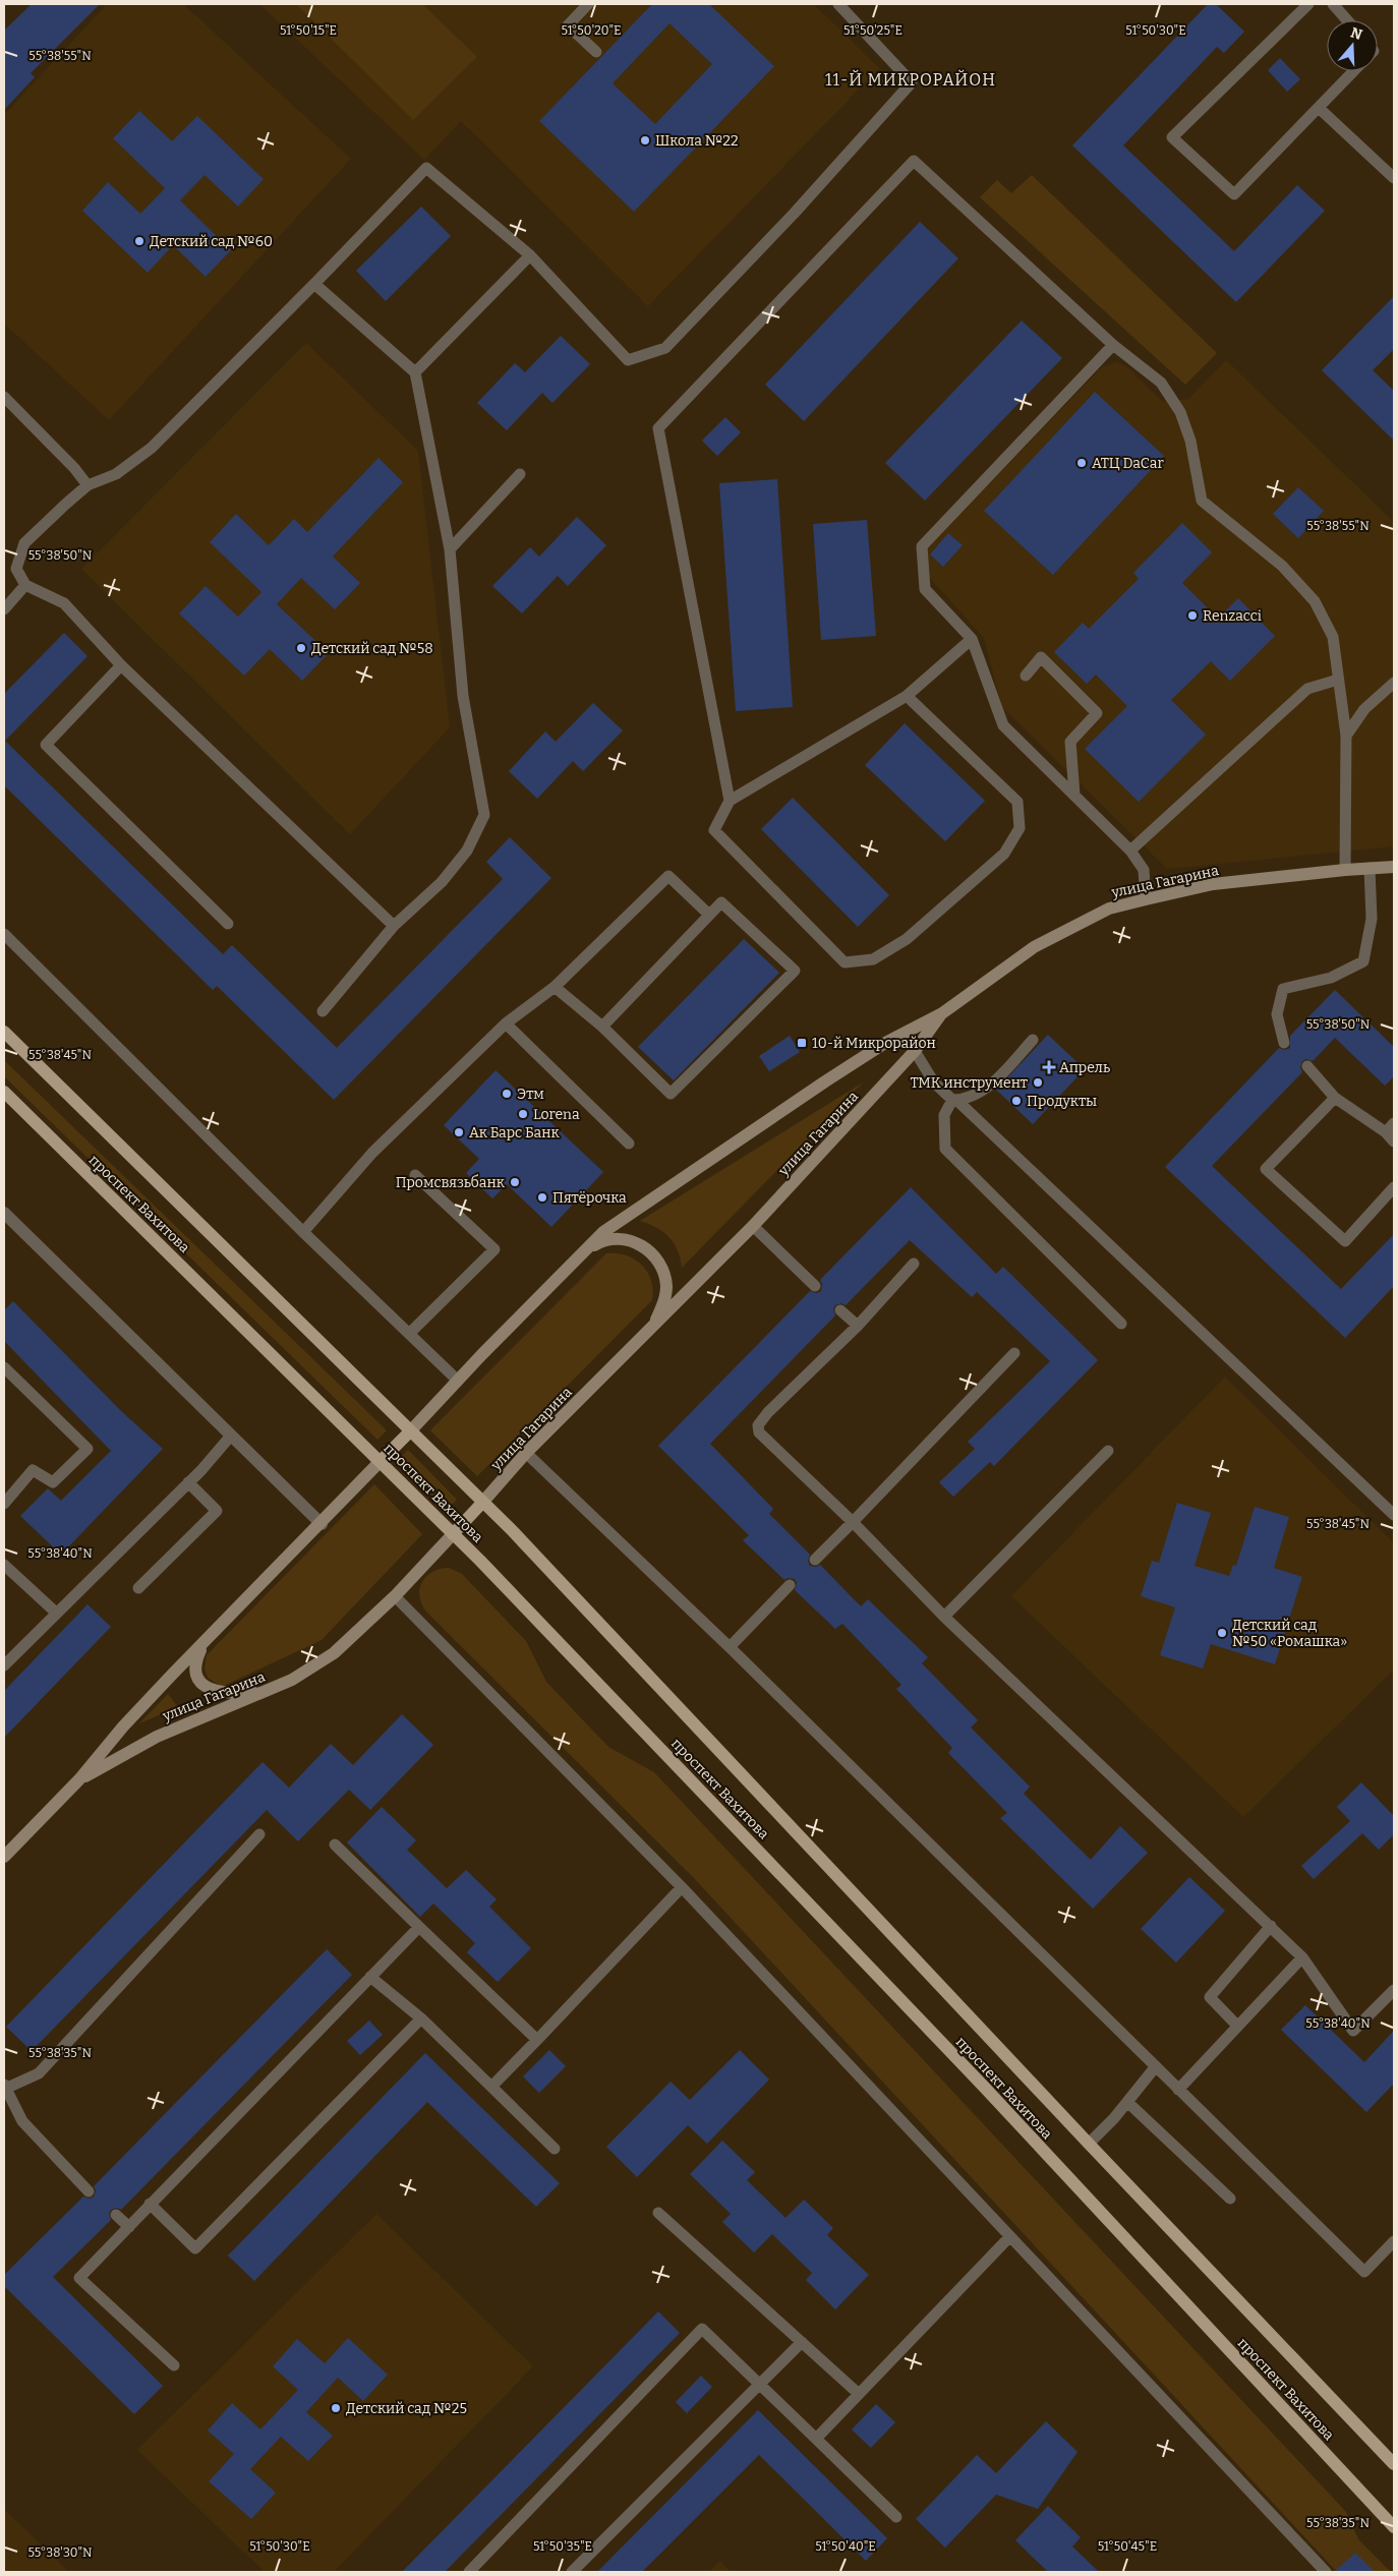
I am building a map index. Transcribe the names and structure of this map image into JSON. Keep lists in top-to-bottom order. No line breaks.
{"streets":{"main road":["улица Гагарина","проспект Вахитова"]},"crossings":[["улица Гагарина","проспект Вахитова"]],"districts":["11-Й МИКРОРАЙОН"],"places":{"other":["Школа №22","Детский сад №60","АТЦ DaСar","Renzacci","Детский сад №58","ТМК инструмент","Этм","Продукты","Lorena","Ак Барс Банк","Промсвязьбанк","Пятёрочка","Детский сад №50 «Ромашка»","Детский сад №25"],"transit":["10-й Микрорайон"],"health":["Апрель"]},"north":"top","coordinates":["51°50'15\"E","51°50'20\"E","51°50'25\"E","51°50'30\"E","55°38'55\"N","55°38'50\"N","55°38'45\"N","55°38'40\"N","55°38'35\"N","51°50'35\"E","51°50'40\"E","51°50'45\"E","55°38'30\"N"]}
